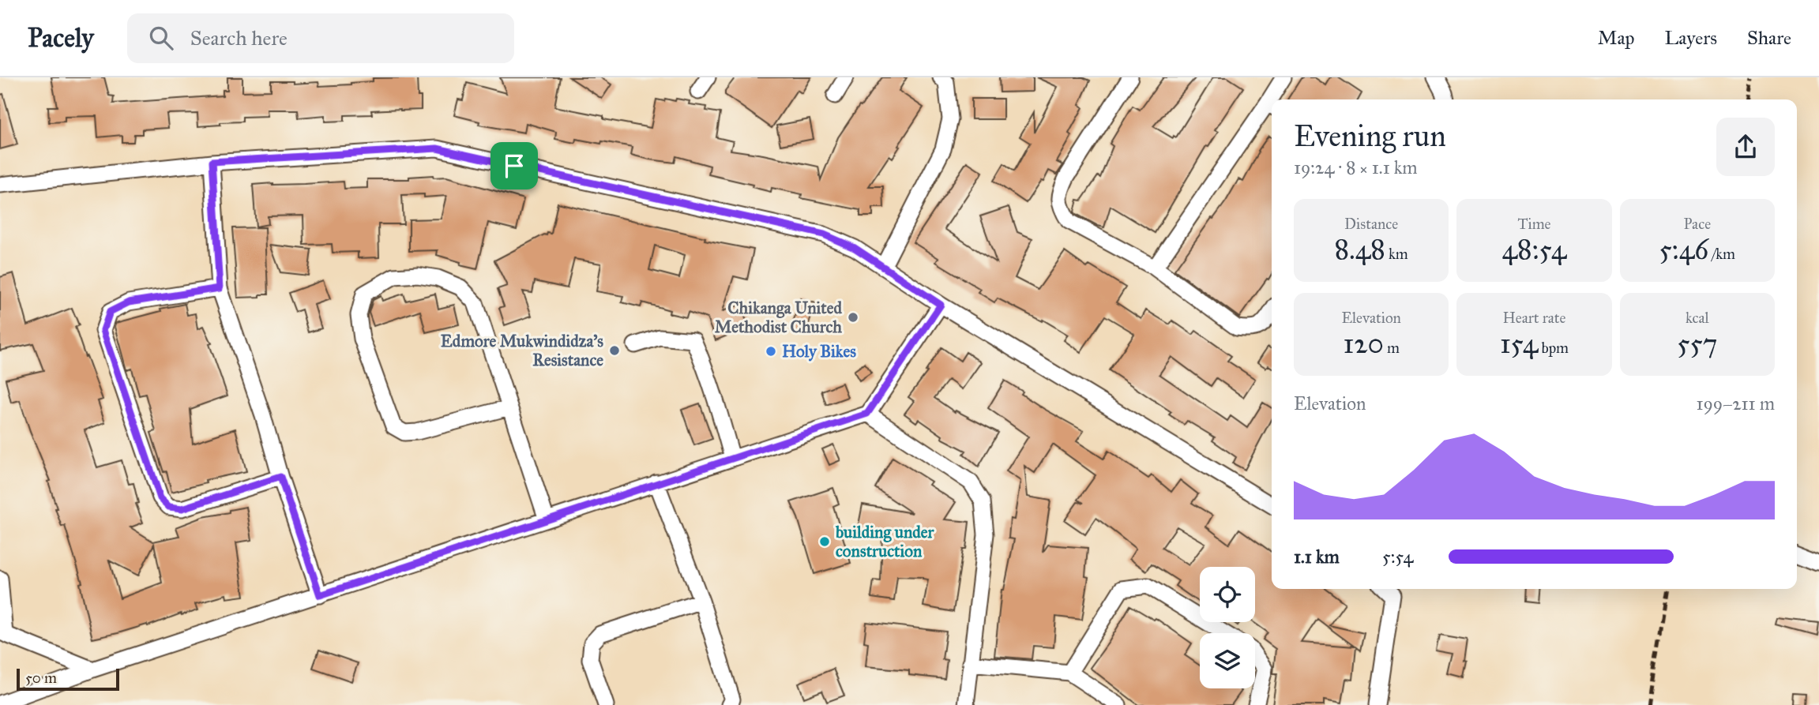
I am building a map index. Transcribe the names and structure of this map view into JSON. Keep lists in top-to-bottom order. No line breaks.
{"places":["Chikanga United Methodist Church","Edmore Mukwindidza's Resistance","Holy Bikes","building under construction"],"scale_bar":"50 m","page":{"header":"Pacely","search":"Search here","nav":["Map","Layers","Share"],"heading":["Evening run","19:24 · 8 × 1.1 km"],"stats":[["Distance","8.48 km"],["Time","48:54"],["Pace","5:46 /km"],["Elevation","120 m"],["Heart rate","154 bpm"],["kcal","557"]],"chart":["Elevation","199–211 m"],"list":[{"name":"1.1 km","note":"5:54"}],"scale":"50 m"}}
